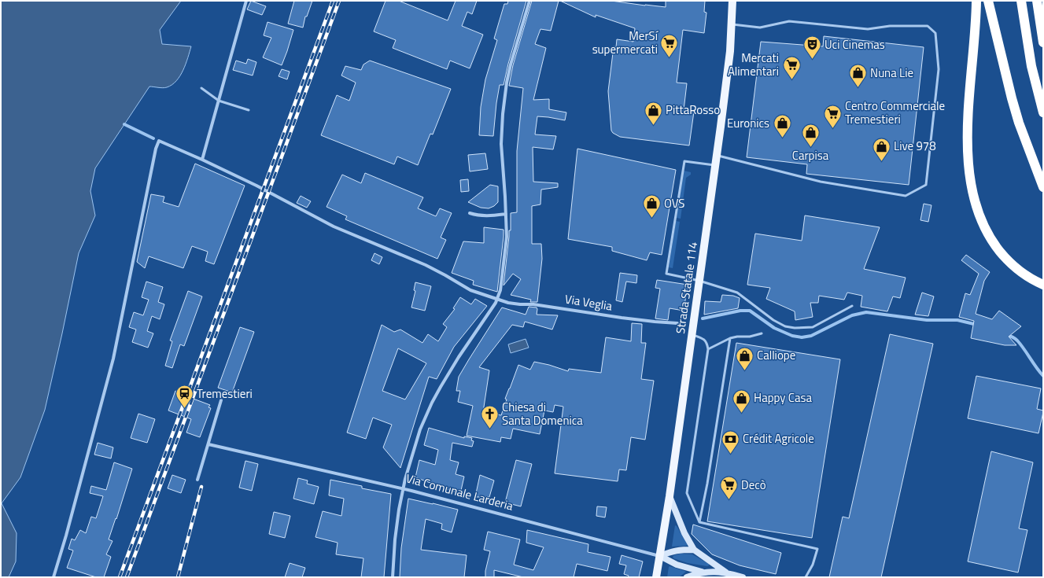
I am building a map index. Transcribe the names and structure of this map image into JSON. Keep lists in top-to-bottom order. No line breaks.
{"streets":{"main road":["Strada Statale 114"],"street":["Via Veglia","Via Comunale Larderia"]},"crossings":[["Strada Statale 114","Via Comunale Larderia"]],"places":{"supermarket":["MerSí supermercati","Mercati Alimentari","Centro Commerciale Tremestieri","Decò"],"theatre":["Uci Cinemas"],"shop":["Nuna Lie","PittaRosso","Euronics","Carpisa","Live 978","OVS","Calliope","Happy Casa"],"station":["Tremestieri"],"church":["Chiesa di Santa Domenica"],"bank":["Crédit Agricole"]}}
